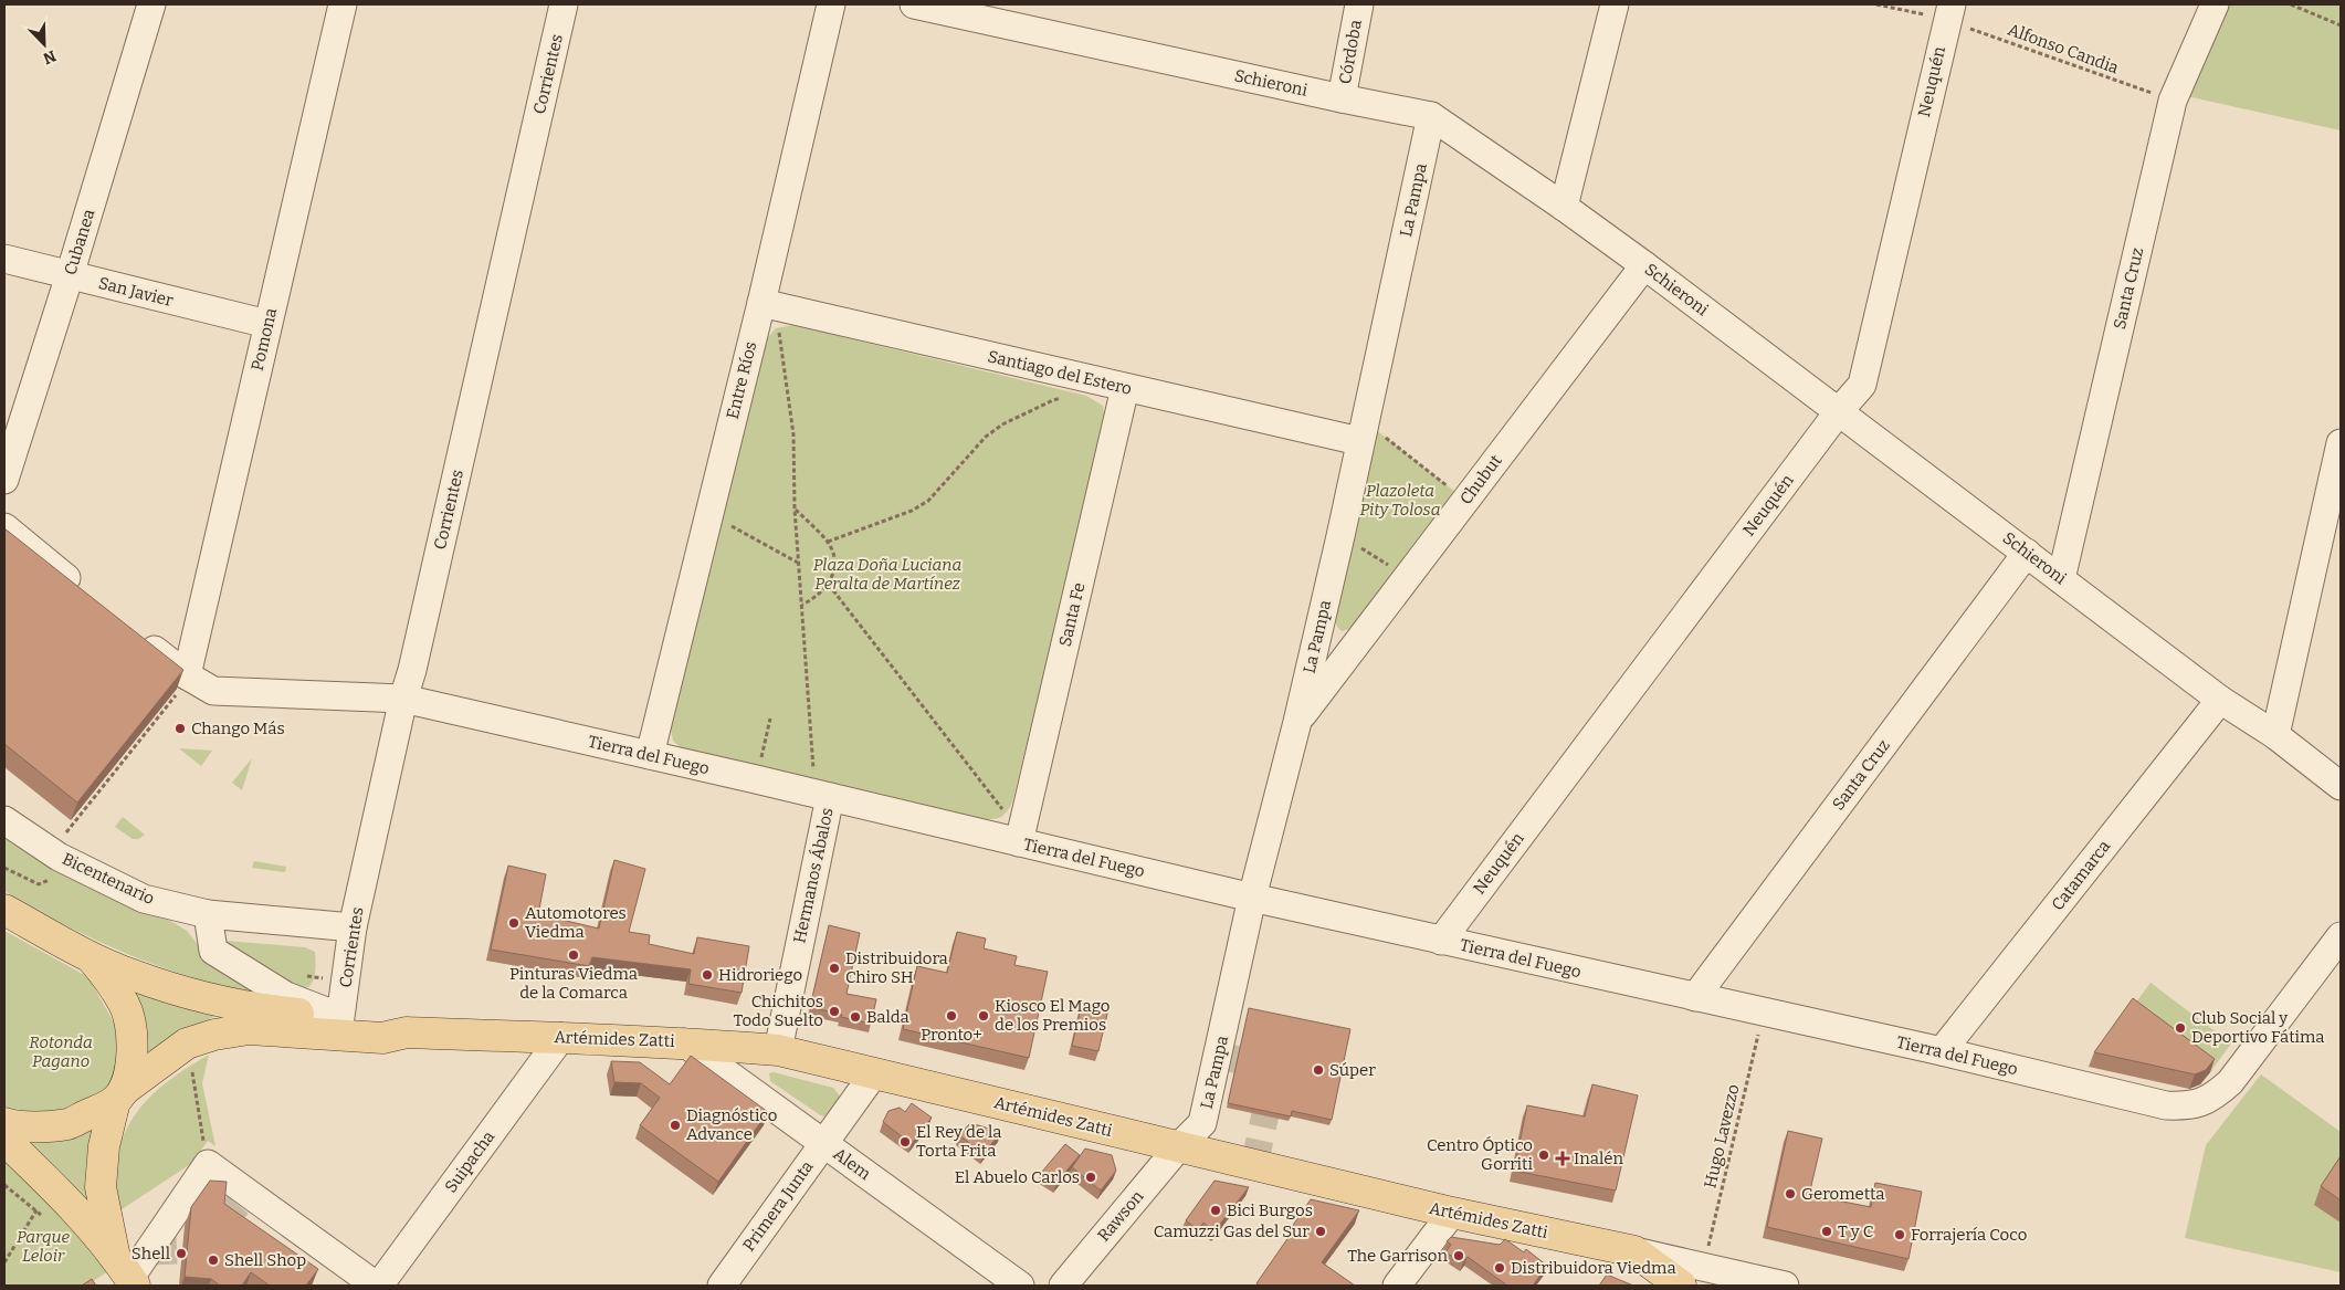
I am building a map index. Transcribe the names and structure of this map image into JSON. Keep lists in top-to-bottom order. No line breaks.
{"streets":{"main road":["Artémides Zatti"],"street":["Córdoba","Corrientes","Neuquén","Schieroni","La Pampa","Cubanea","Santa Cruz","San Javier","Pomona","Santiago del Estero","Entre Ríos","Chubut","Santa Fe","Tierra del Fuego","Hermanos Ábalos","Catamarca","Bicentenario","Suipacha","Alem","Primera Junta","Rawson"],"path":["Alfonso Candia","Hugo Lavezzo"]},"crossings":[["Alfonso Candia","Neuquén"],["Alfonso Candia","Santa Cruz"],["Córdoba","Schieroni"],["Corrientes","Tierra del Fuego"],["Corrientes","Bicentenario"],["Corrientes","Artémides Zatti"],["Neuquén","Schieroni"],["Neuquén","Tierra del Fuego"],["Schieroni","La Pampa"],["Schieroni","Santa Cruz"],["Schieroni","Chubut"],["Schieroni","Catamarca"],["La Pampa","Santiago del Estero"],["La Pampa","Chubut"],["La Pampa","Tierra del Fuego"],["La Pampa","Artémides Zatti"],["La Pampa","Rawson"],["Cubanea","San Javier"],["Santa Cruz","Tierra del Fuego"],["San Javier","Pomona"],["Pomona","Tierra del Fuego"],["Santiago del Estero","Entre Ríos"],["Santiago del Estero","Santa Fe"],["Entre Ríos","Tierra del Fuego"],["Santa Fe","Tierra del Fuego"],["Tierra del Fuego","Hermanos Ábalos"],["Tierra del Fuego","Catamarca"],["Tierra del Fuego","Hugo Lavezzo"],["Hermanos Ábalos","Artémides Zatti"],["Artémides Zatti","Hugo Lavezzo"],["Artémides Zatti","Suipacha"],["Artémides Zatti","Alem"],["Artémides Zatti","Primera Junta"],["Artémides Zatti","Rawson"],["Alem","Primera Junta"]],"parks":["Plazoleta Pity Tolosa","Plaza Doña Luciana Peralta de Martínez","Rotonda Pagano","Parque Leloir"],"places":{"other":["Chango Más","Automotores Viedma","Pinturas Viedma de la Comarca","Distribuidora Chiro SH","Hidroriego","Chichitos Todo Suelto","Pronto+","Kiosco El Mago de los Premios","Balda","Club Social y Deportivo Fátima","Súper","Diagnóstico Advance","El Rey de la Torta Frita","Centro Óptico Gorriti","El Abuelo Carlos","Gerometta","Bici Burgos","Camuzzi Gas del Sur","T y C","Forrajería Coco","Shell","The Garrison","Shell Shop","Distribuidora Viedma"],"health":["Inalén"]},"north":"bottom right"}
